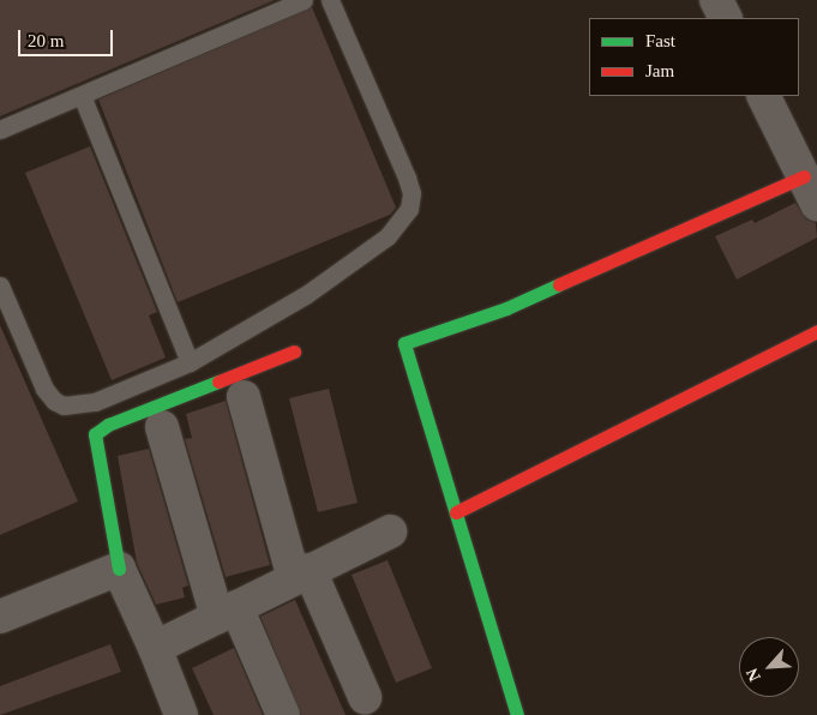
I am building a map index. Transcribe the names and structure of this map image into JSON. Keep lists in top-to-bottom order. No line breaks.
{"legend":["Fast","Jam"],"scale_bar":"20 m","north":"bottom left"}
